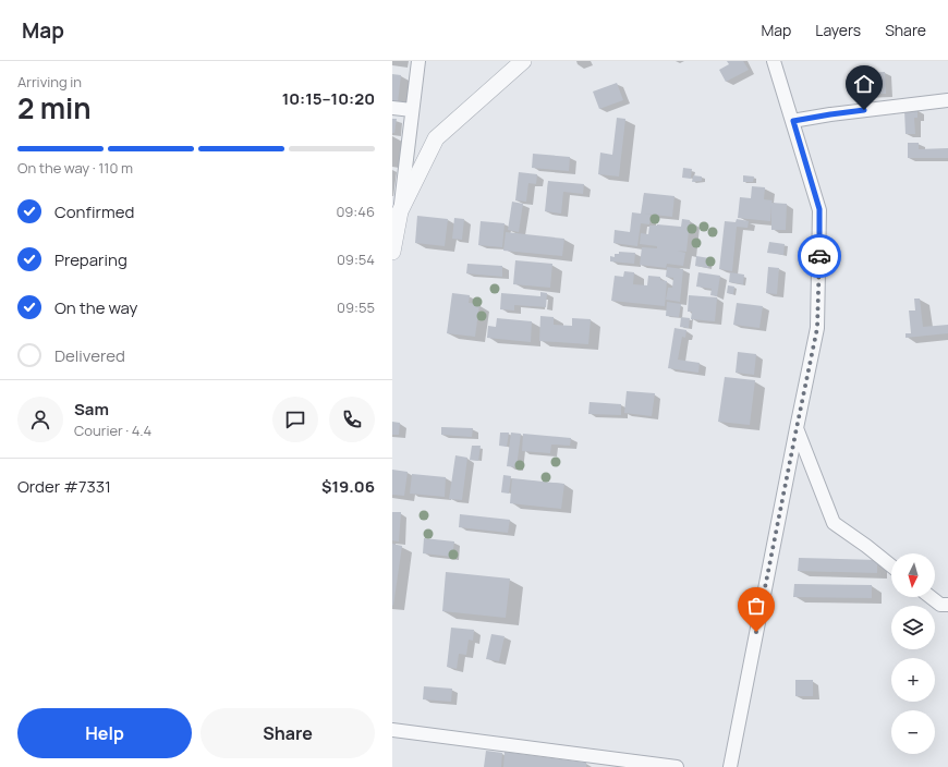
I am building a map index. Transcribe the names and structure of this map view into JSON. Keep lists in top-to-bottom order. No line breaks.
{"north":"bottom","page":{"header":"Map","nav":["Map","Layers","Share"],"heading":["2 min","Arriving in","10:15–10:20"],"panel":["Sam","Courier · 4.4","Order #7331","$19.06"],"bar":"On the way · 110 m","list":[["Confirmed","09:46"],["Preparing","09:54"],["On the way","09:55"],"Delivered"],"map_buttons":["+","−"],"buttons":["Help","Share"]}}
